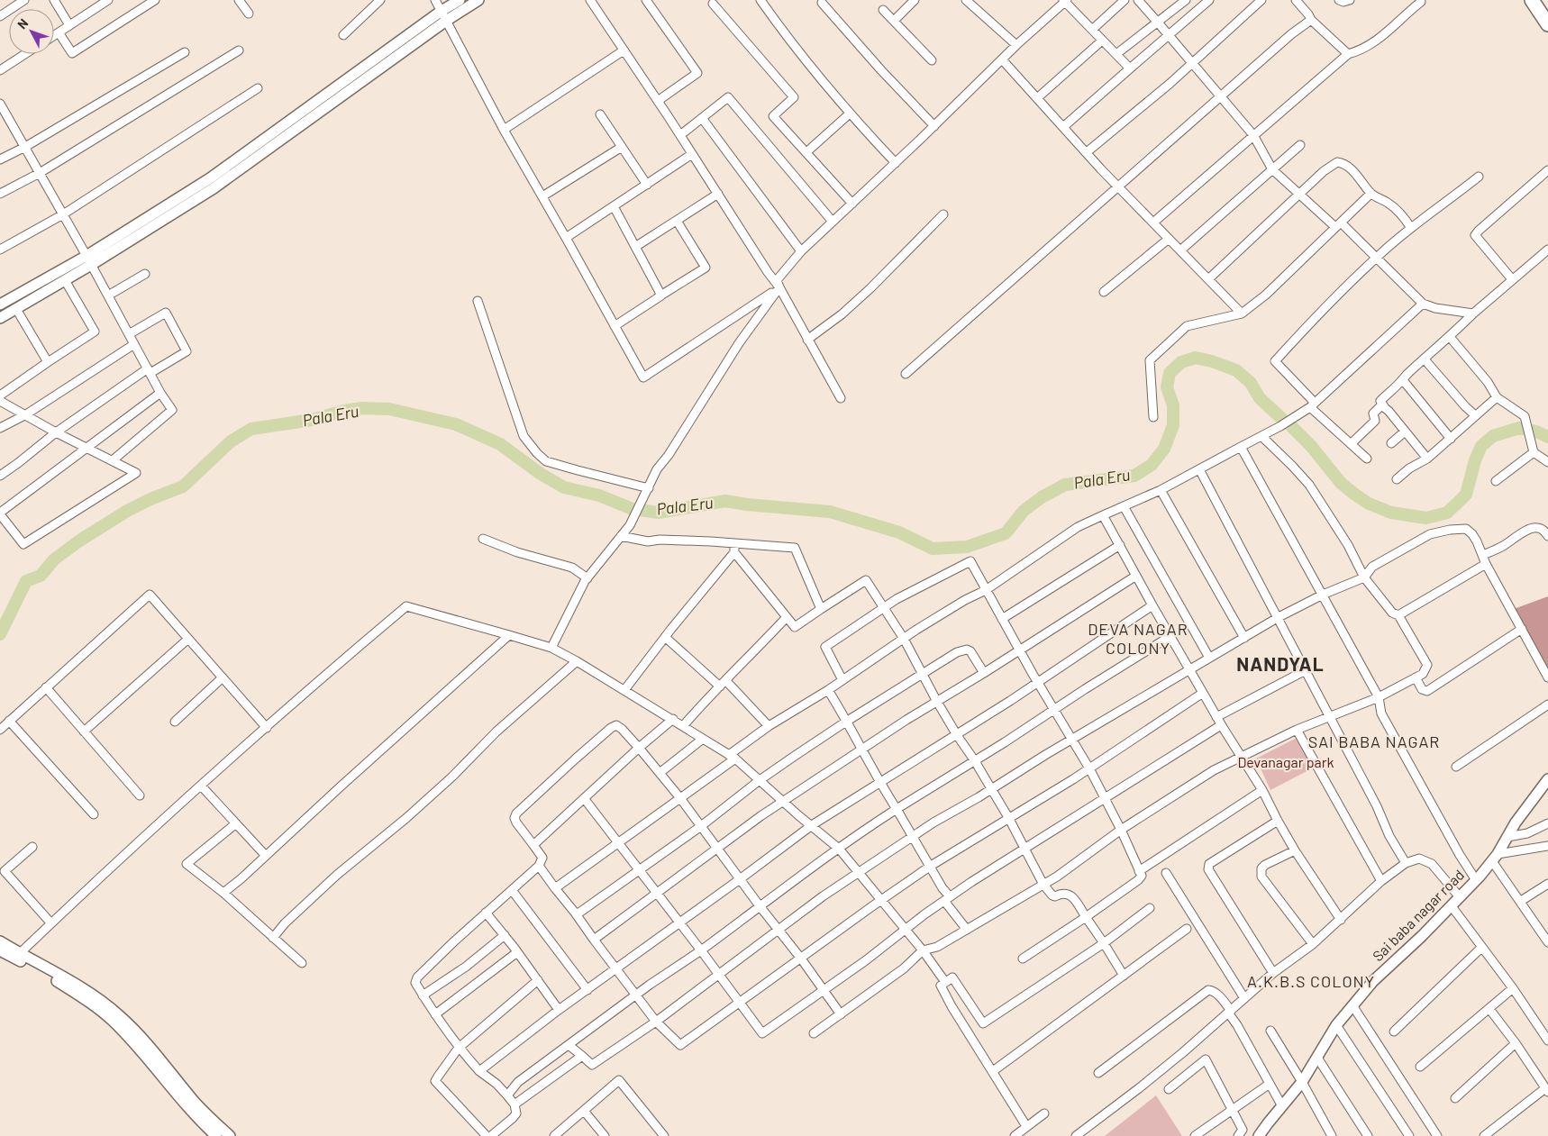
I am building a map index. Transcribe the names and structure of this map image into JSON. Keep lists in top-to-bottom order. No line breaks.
{"streets":{"street":["Sai baba nagar road"]},"districts":["DEVA NAGAR COLONY","NANDYAL","SAI BABA NAGAR","A.K.B.S COLONY"],"water":["Pala Eru"],"parks":["Devanagar park"],"north":"top left"}
